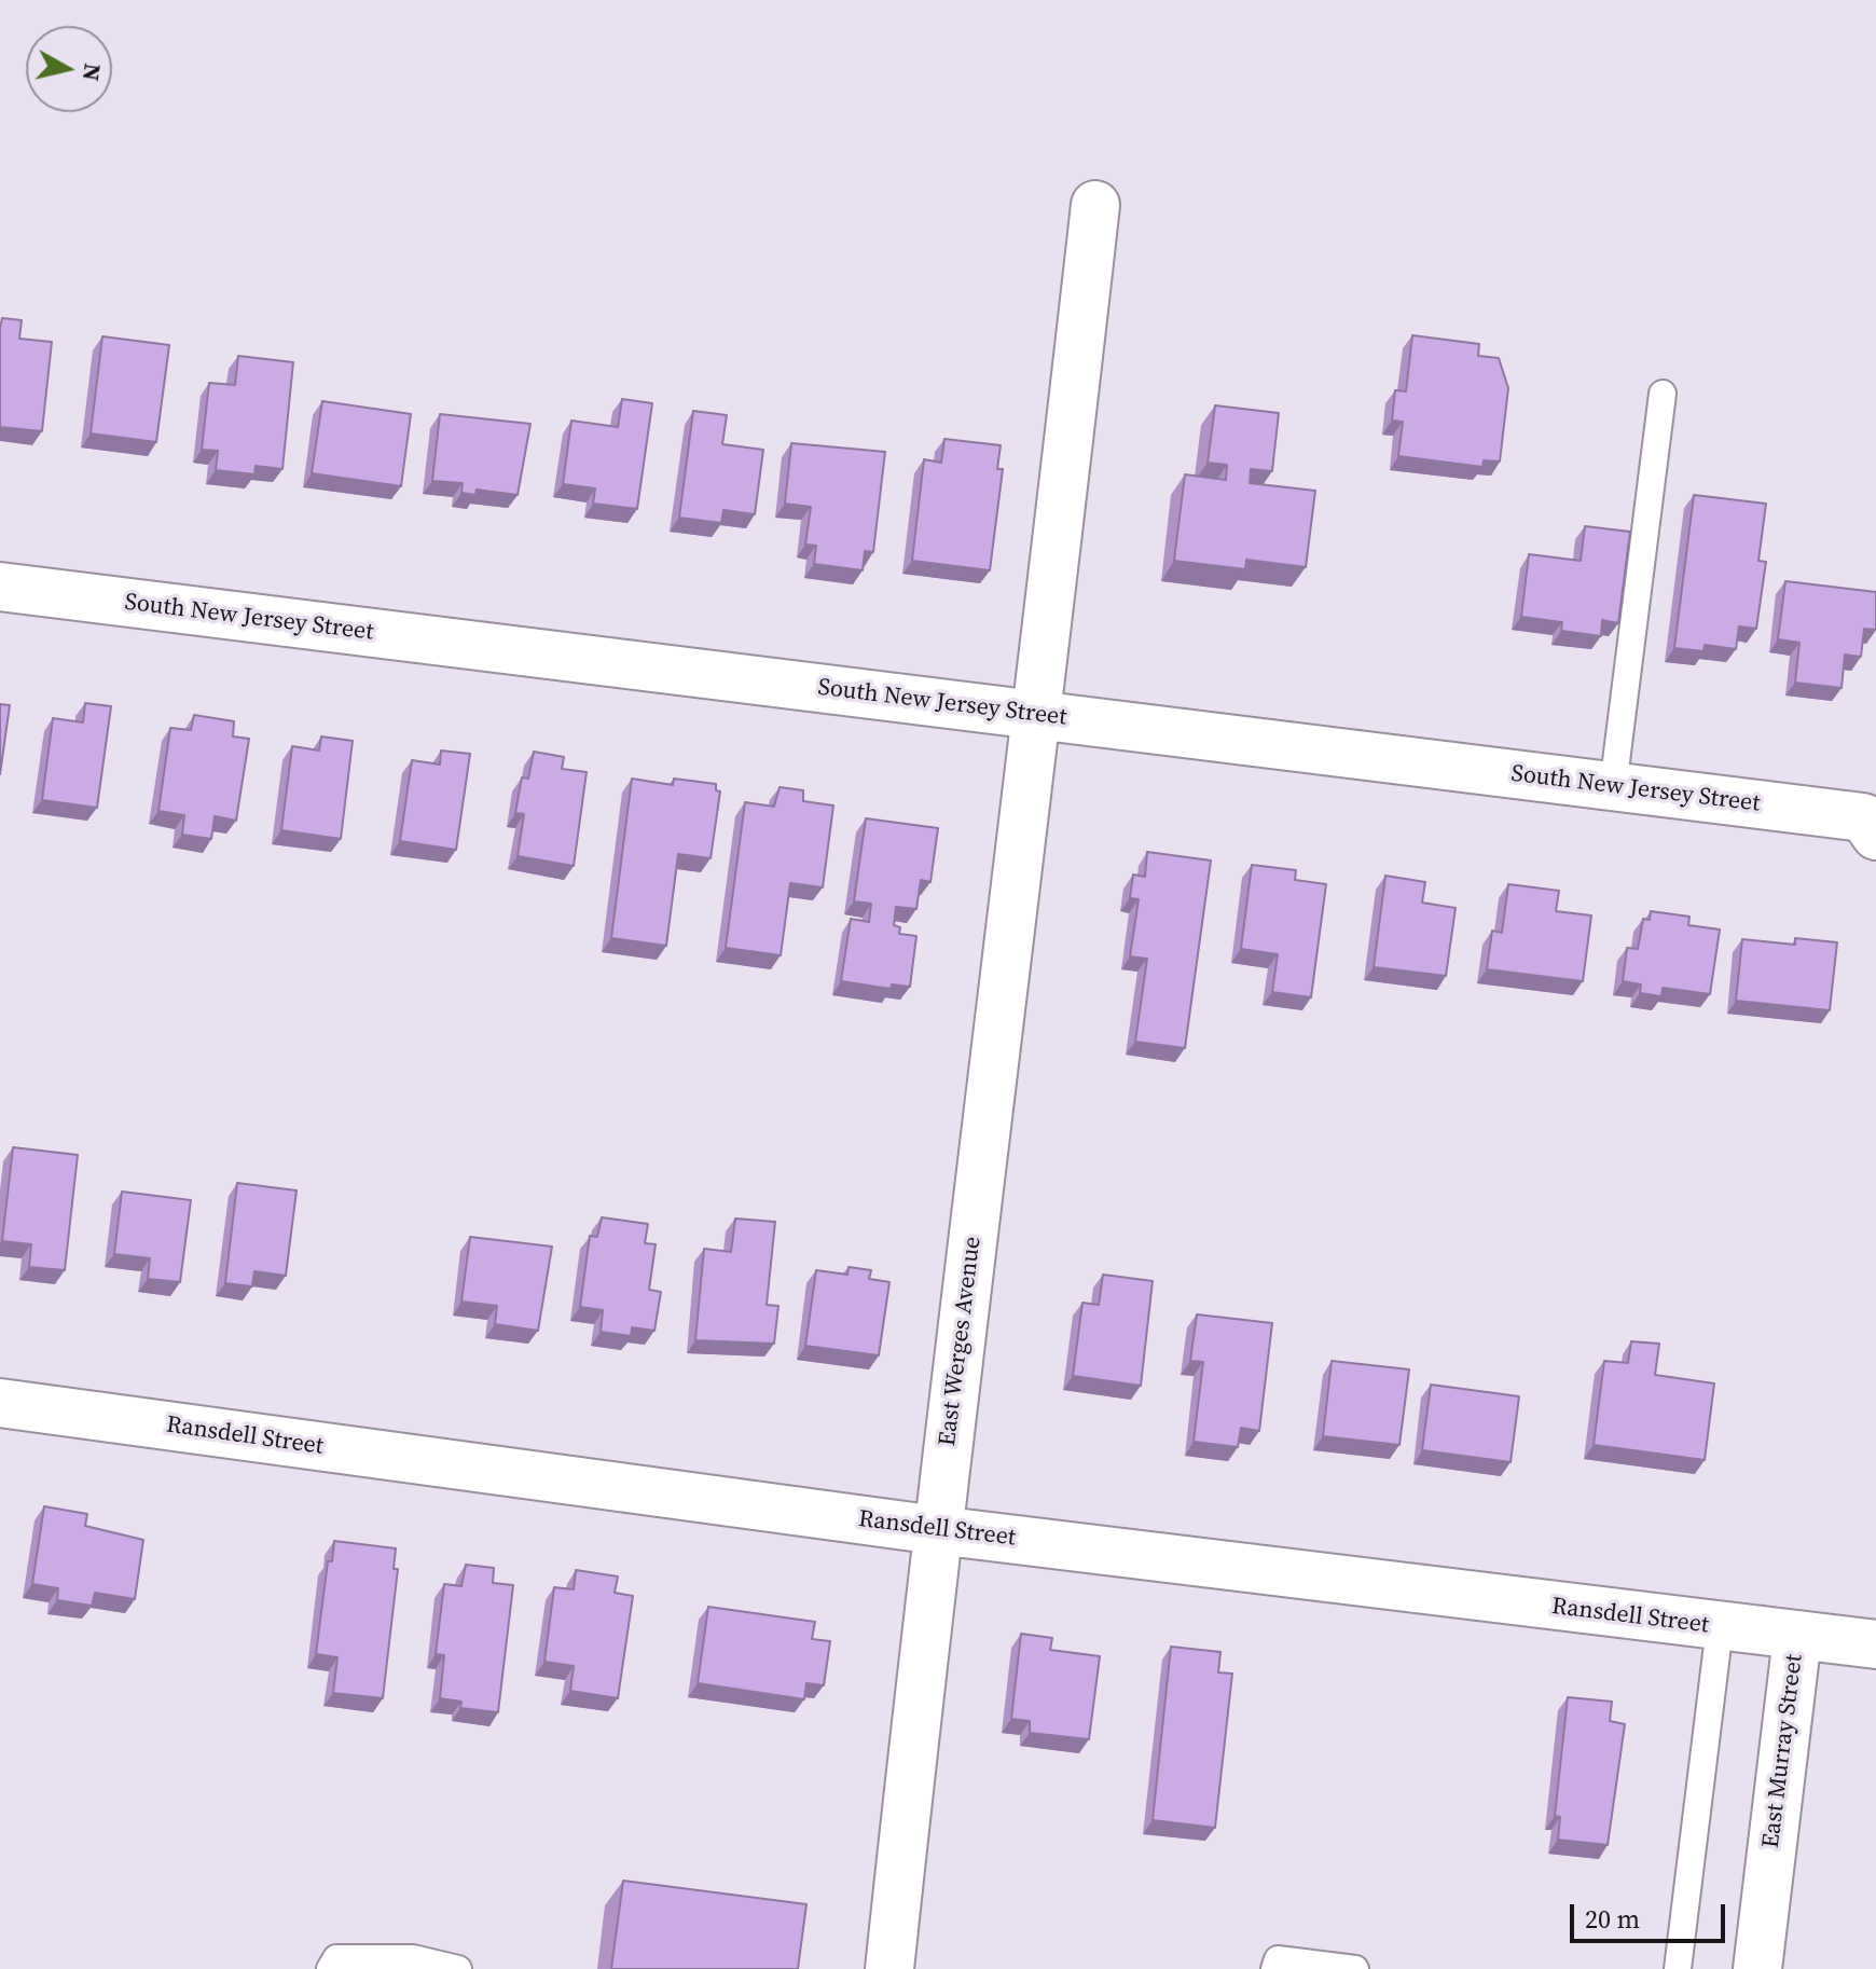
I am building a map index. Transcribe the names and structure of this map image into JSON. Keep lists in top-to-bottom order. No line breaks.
{"streets":{"street":["South New Jersey Street","East Werges Avenue","Ransdell Street","East Murray Street"]},"crossings":[["South New Jersey Street","East Werges Avenue"],["East Werges Avenue","Ransdell Street"],["Ransdell Street","East Murray Street"]],"scale_bar":"20 m","north":"right"}
